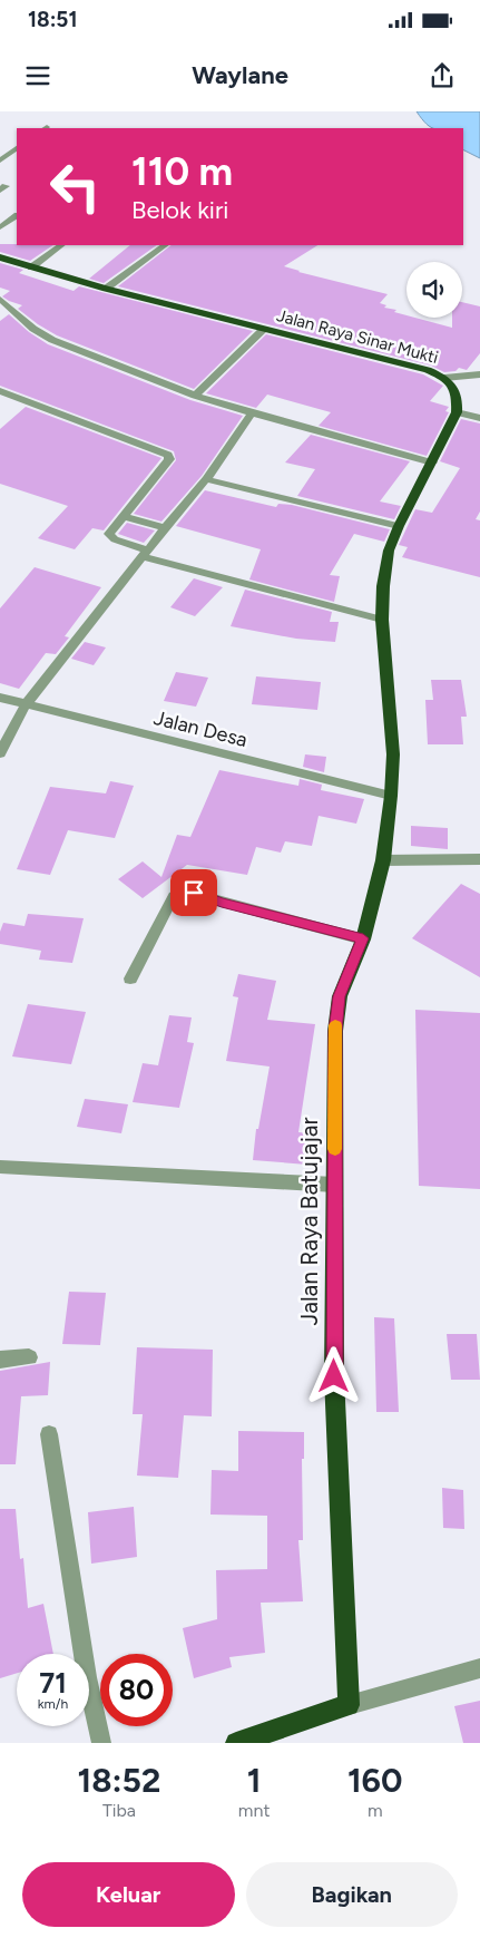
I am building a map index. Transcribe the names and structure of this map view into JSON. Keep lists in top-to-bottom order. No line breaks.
{"streets":{"highway":["Jalan Raya Sinar Mukti","Jalan Raya Batujajar"],"street":["Jalan Desa"]},"page":{"status":"18:51","header":"Waylane","turn":["110 m","Belok kiri"],"speed":"71 km/h","limit":"80","eta":["18:52","Tiba","1","mnt","160","m"],"buttons":["Keluar","Bagikan"]}}
